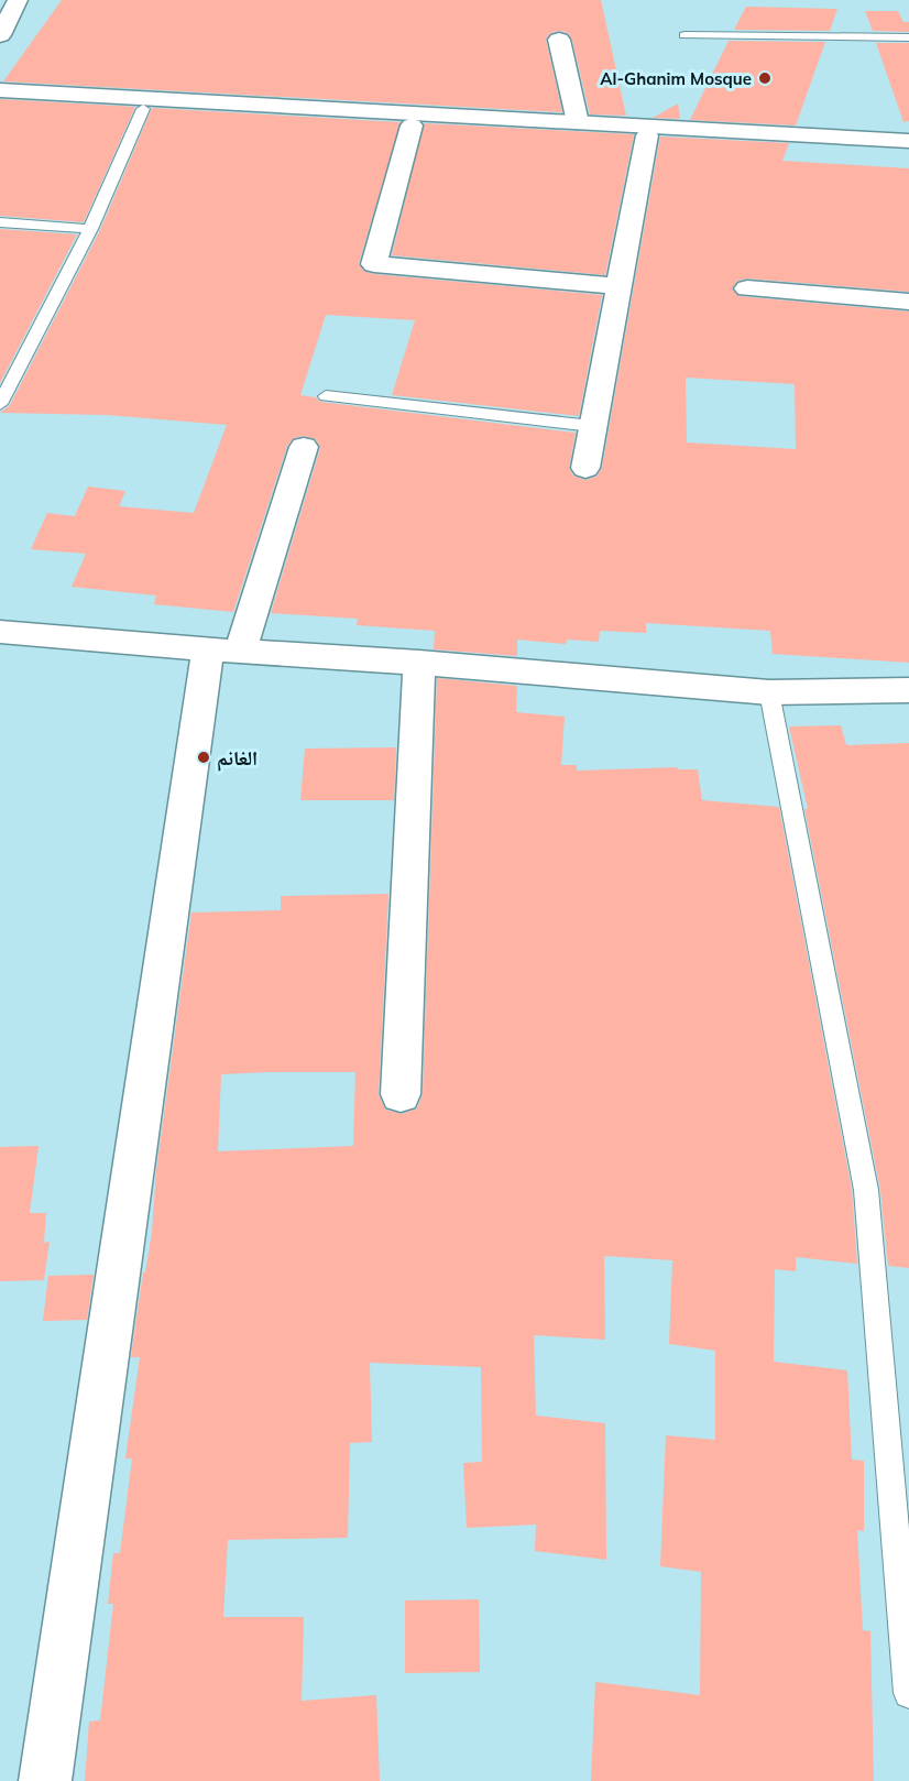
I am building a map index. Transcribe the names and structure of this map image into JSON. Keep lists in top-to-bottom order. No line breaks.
{"places":["Al-Ghanim Mosque","الغانم"]}
